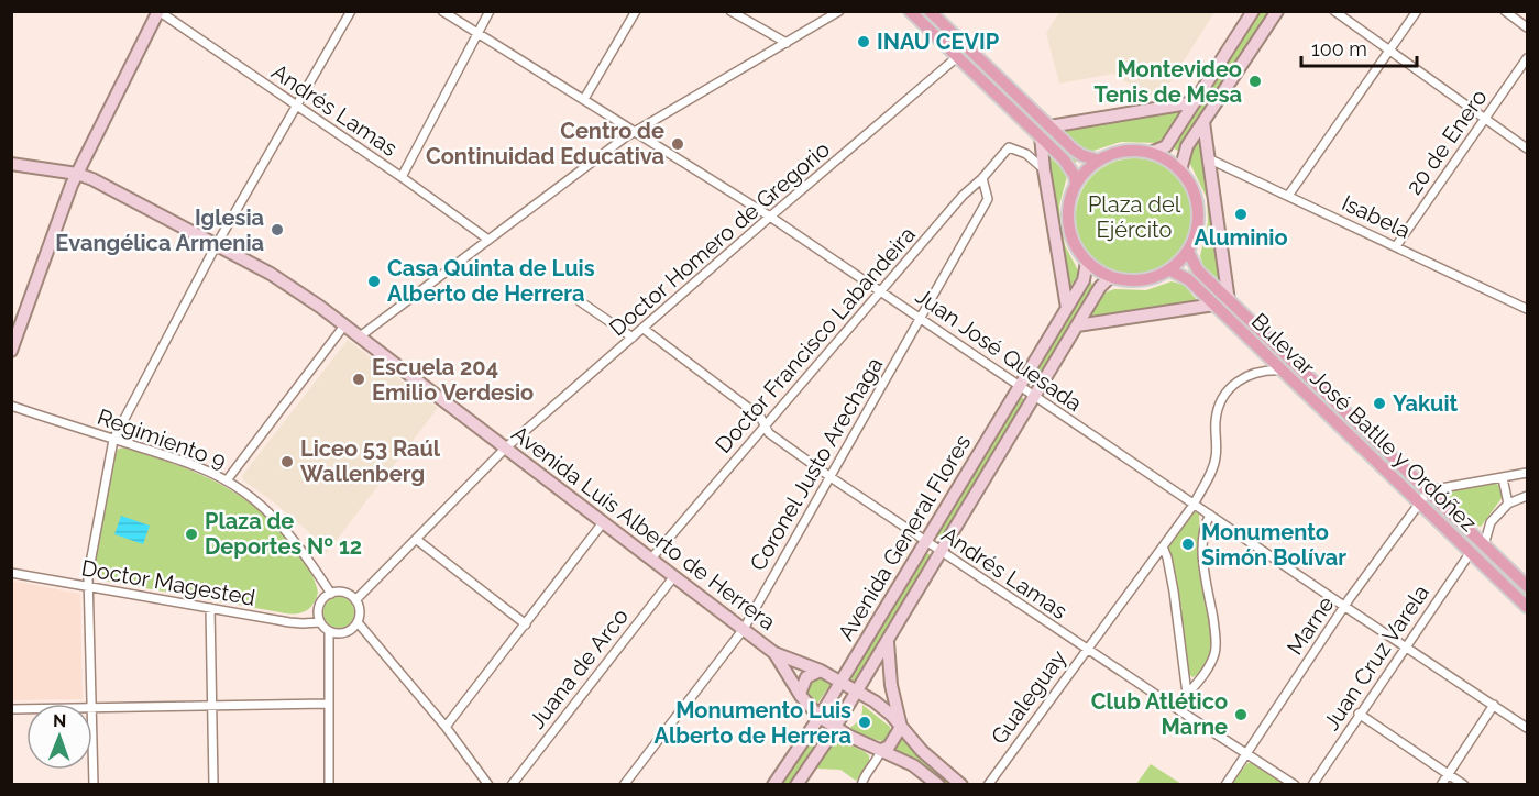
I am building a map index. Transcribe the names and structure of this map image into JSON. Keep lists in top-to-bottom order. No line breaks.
{"streets":{"main road":["Bulevar José Batlle y Ordóñez","Avenida Luis Alberto de Herrera","Avenida General Flores"],"street":["Andrés Lamas","20 de Enero","Isabela","Doctor Homero de Gregorio","Doctor Francisco Labandeira","Juan José Quesada","Regimiento 9","Coronel Justo Arechaga","Doctor Magested","Marne","Juan Cruz Varela","Juana de Arco","Gualeguay"]},"crossings":[["Andrés Lamas","Doctor Homero de Gregorio"],["Andrés Lamas","Doctor Francisco Labandeira"],["Andrés Lamas","Coronel Justo Arechaga"],["Andrés Lamas","Avenida General Flores"],["Andrés Lamas","Marne"],["Andrés Lamas","Gualeguay"],["20 de Enero","Isabela"],["Isabela","Bulevar José Batlle y Ordóñez"],["Doctor Homero de Gregorio","Juan José Quesada"],["Doctor Homero de Gregorio","Regimiento 9"],["Doctor Homero de Gregorio","Avenida Luis Alberto de Herrera"],["Doctor Homero de Gregorio","Doctor Magested"],["Doctor Francisco Labandeira","Juan José Quesada"],["Doctor Francisco Labandeira","Coronel Justo Arechaga"],["Doctor Francisco Labandeira","Avenida Luis Alberto de Herrera"],["Juan José Quesada","Coronel Justo Arechaga"],["Juan José Quesada","Avenida General Flores"],["Juan José Quesada","Marne"],["Juan José Quesada","Juan Cruz Varela"],["Juan José Quesada","Gualeguay"],["Bulevar José Batlle y Ordóñez","Avenida General Flores"],["Bulevar José Batlle y Ordóñez","Marne"],["Bulevar José Batlle y Ordóñez","Juan Cruz Varela"],["Bulevar José Batlle y Ordóñez","Gualeguay"],["Regimiento 9","Doctor Magested"],["Coronel Justo Arechaga","Avenida Luis Alberto de Herrera"],["Avenida Luis Alberto de Herrera","Avenida General Flores"],["Avenida Luis Alberto de Herrera","Juana de Arco"]],"parks":["Plaza del Ejército"],"places":["INAU CEVIP","Montevideo Tenis de Mesa","Centro de Continuidad Educativa","Aluminio","Iglesia Evangélica Armenia","Casa Quinta de Luis Alberto de Herrera","Escuela 204 Emilio Verdesio","Yakuit","Liceo 53 Raúl Wallenberg","Plaza de Deportes Nº 12","Monumento Simón Bolívar","Club Atlético Marne","Monumento Luis Alberto de Herrera"],"scale_bar":"100 m","north":"top"}
